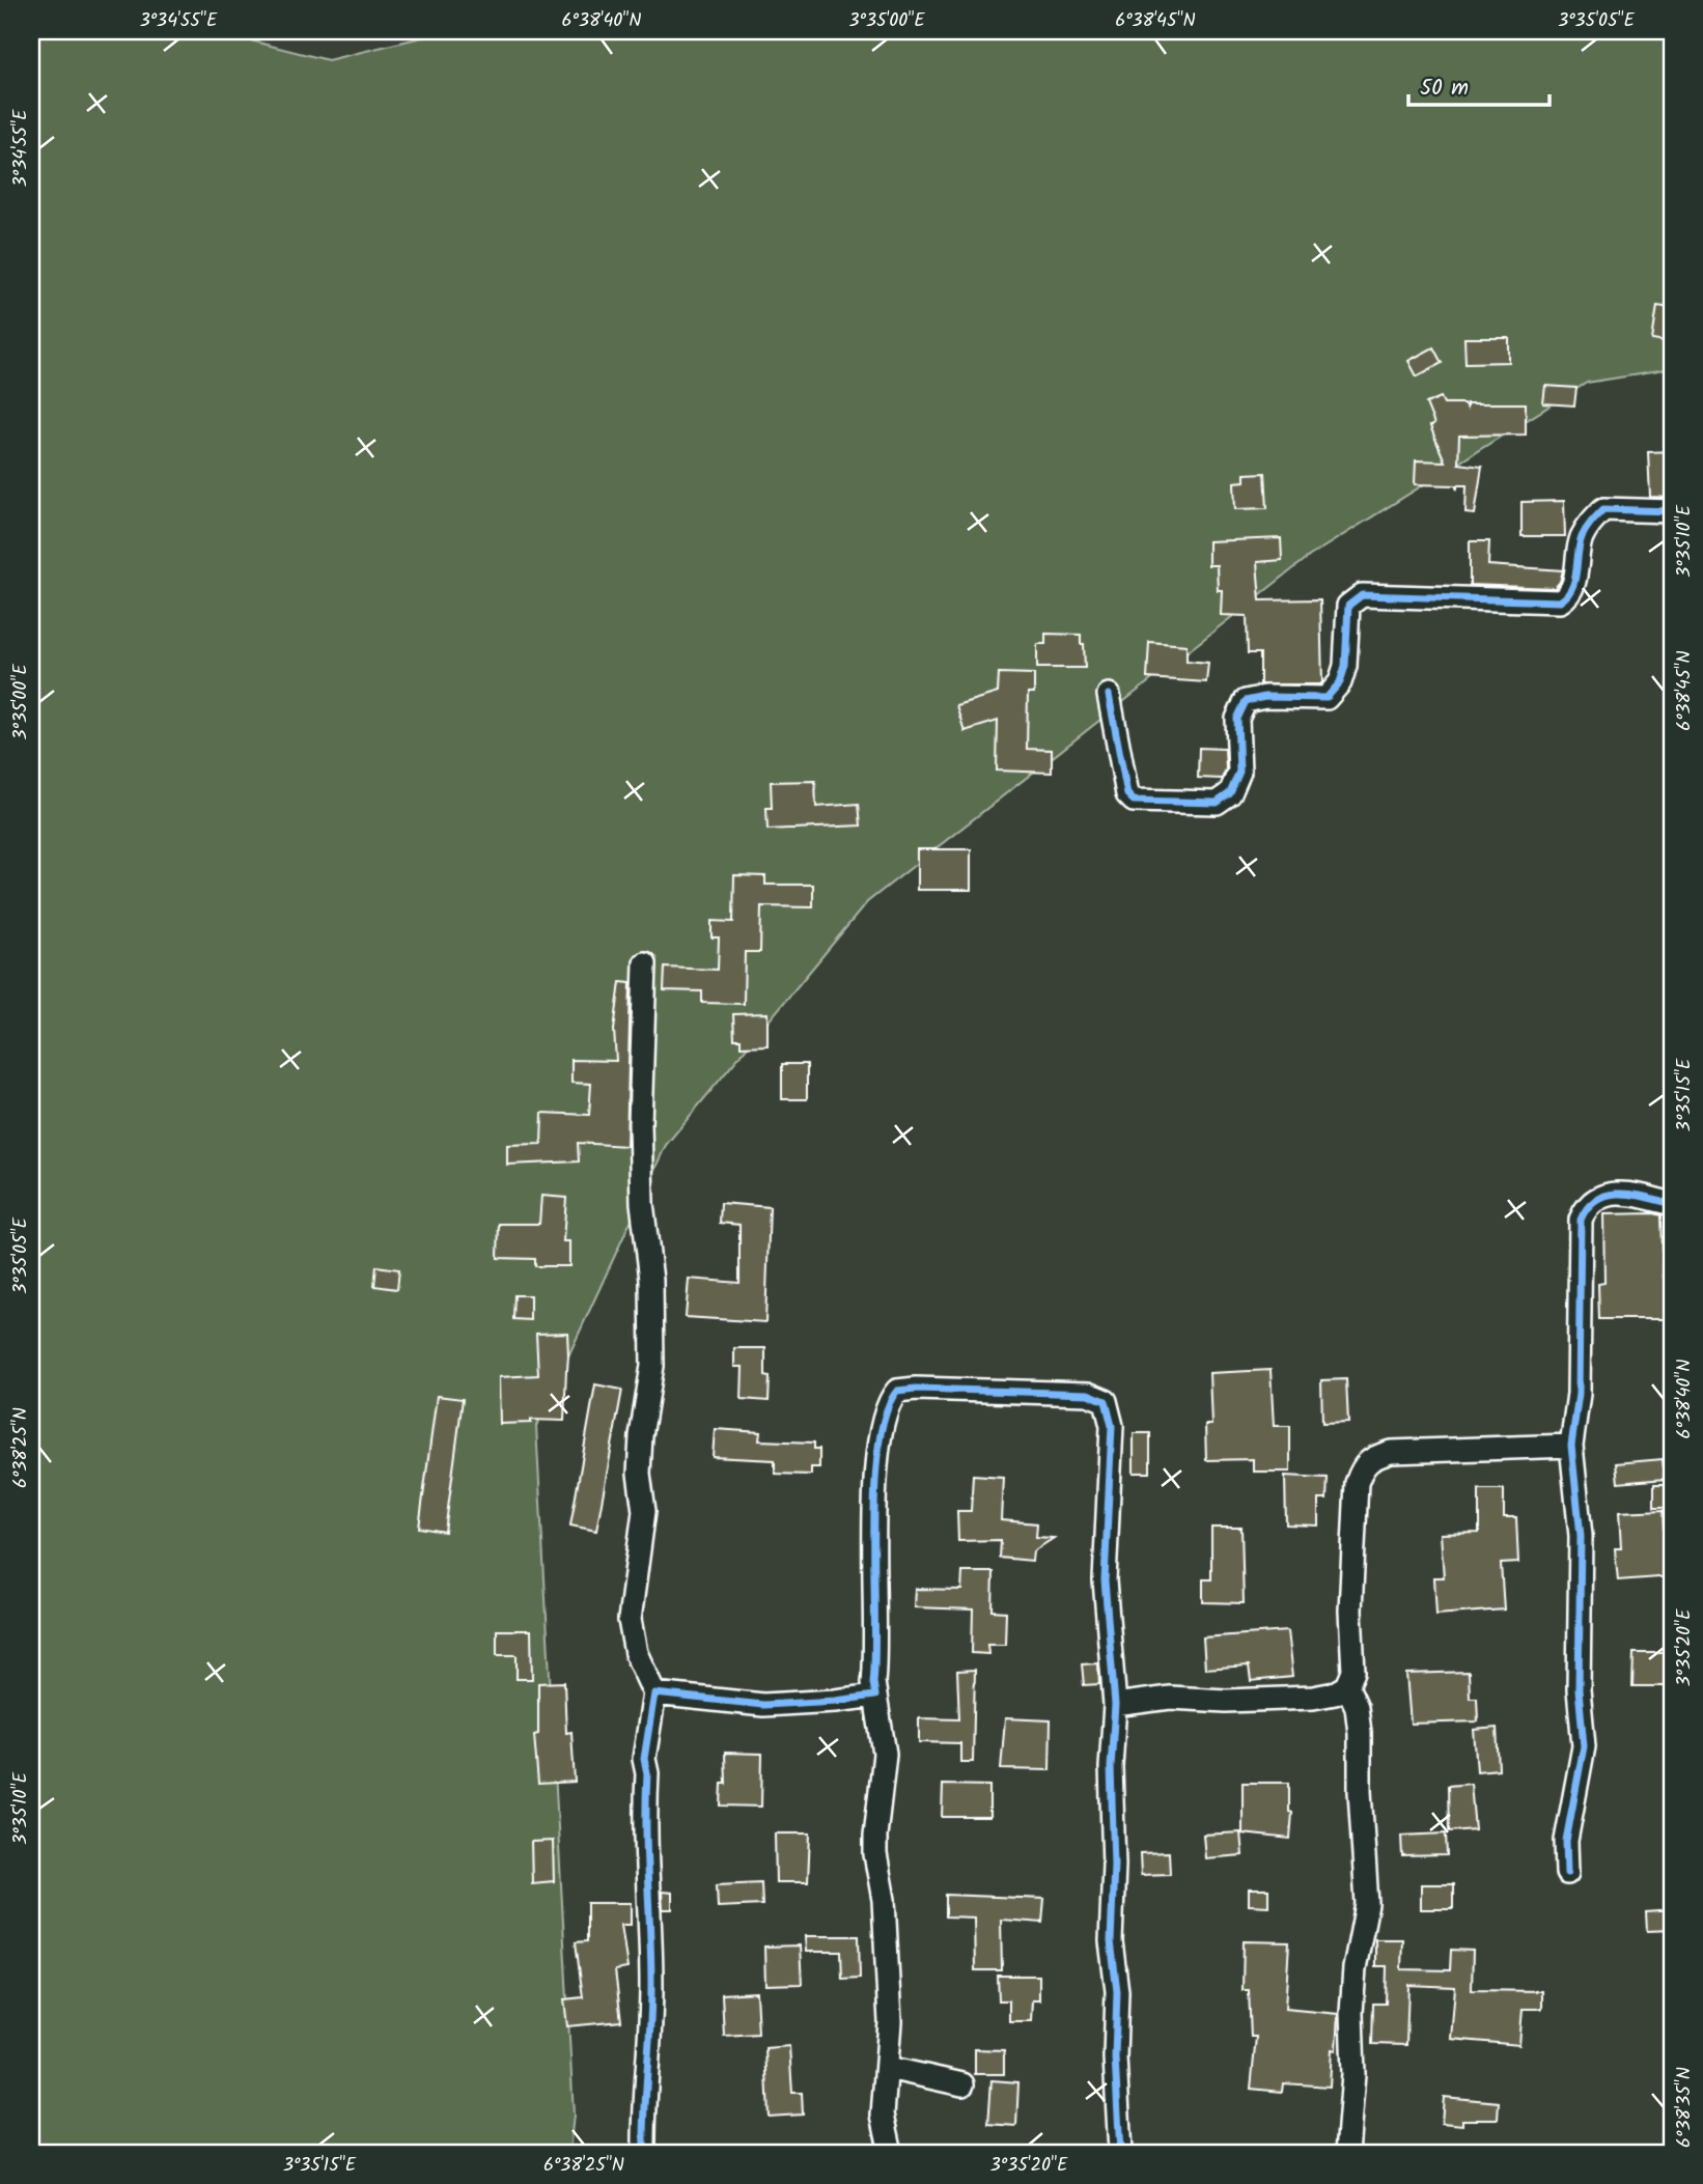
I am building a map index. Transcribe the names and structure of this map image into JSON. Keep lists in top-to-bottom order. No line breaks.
{"scale_bar":"50 m","coordinates":["3°34'55\"E","6°38'40\"N","3°35'00\"E","6°38'45\"N","3°35'05\"E","3°35'10\"E","3°35'15\"E","6°38'25\"N","3°35'20\"E","6°38'35\"N"]}
